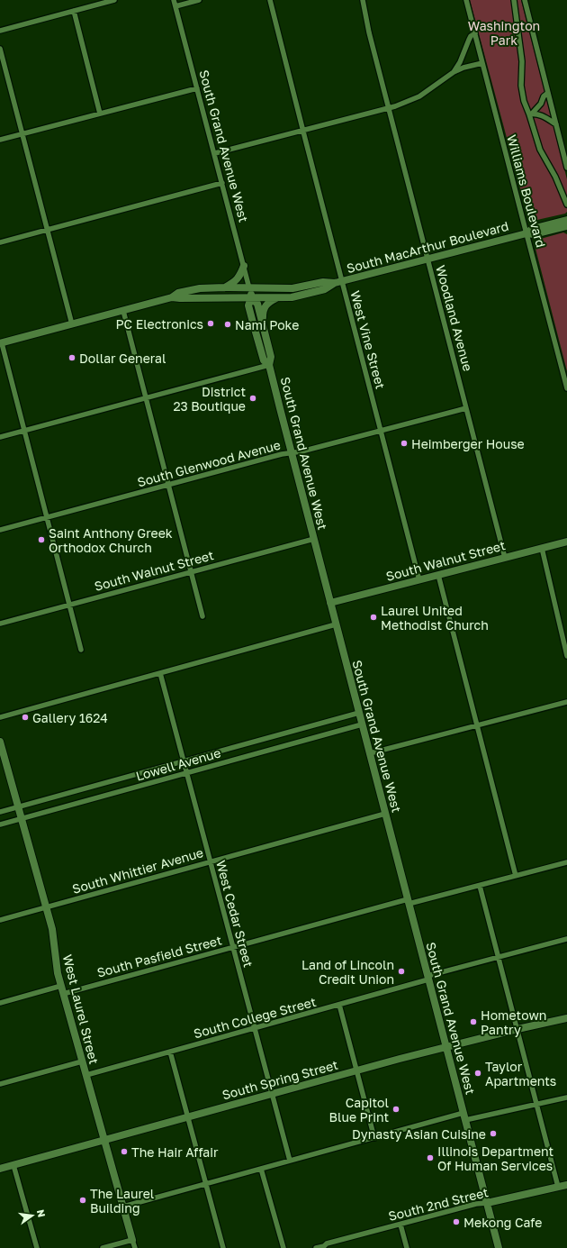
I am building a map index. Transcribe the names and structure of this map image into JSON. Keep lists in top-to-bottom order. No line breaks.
{"streets":{"main road":["South Grand Avenue West","South MacArthur Boulevard","South Walnut Street","West Laurel Street","South Spring Street","South 2nd Street"],"street":["Williams Boulevard","Woodland Avenue","West Vine Street","South Glenwood Avenue","Lowell Avenue","South Whittier Avenue","West Cedar Street","South Pasfield Street","South College Street"]},"crossings":[["South Grand Avenue West","South MacArthur Boulevard"],["South Grand Avenue West","South Glenwood Avenue"],["South Grand Avenue West","South Walnut Street"],["South Grand Avenue West","Lowell Avenue"],["South Grand Avenue West","South Whittier Avenue"],["South Grand Avenue West","South Pasfield Street"],["South Grand Avenue West","South College Street"],["South Grand Avenue West","South Spring Street"],["South Grand Avenue West","South 2nd Street"],["Williams Boulevard","South MacArthur Boulevard"],["South MacArthur Boulevard","Woodland Avenue"],["South MacArthur Boulevard","West Vine Street"],["Woodland Avenue","South Glenwood Avenue"],["Woodland Avenue","South Walnut Street"],["West Vine Street","South Glenwood Avenue"],["West Vine Street","South Walnut Street"],["Lowell Avenue","West Cedar Street"],["Lowell Avenue","West Laurel Street"],["South Whittier Avenue","West Cedar Street"],["South Whittier Avenue","West Laurel Street"],["West Cedar Street","South Pasfield Street"],["West Cedar Street","South College Street"],["West Cedar Street","South Spring Street"],["South Pasfield Street","West Laurel Street"],["West Laurel Street","South College Street"],["West Laurel Street","South Spring Street"]],"parks":["Washington Park"],"places":["PC Electronics","Nami Poke","Dollar General","District 23 Boutique","Heimberger House","Saint Anthony Greek Orthodox Church","Laurel United Methodist Church","Gallery 1624","Land of Lincoln Credit Union","Hometown Pantry","Taylor Apartments","Capitol Blue Print","Dynasty Asian Cuisine","The Hair Affair","Illinois Department Of Human Services","The Laurel Building","Mekong Cafe"],"north":"right"}
